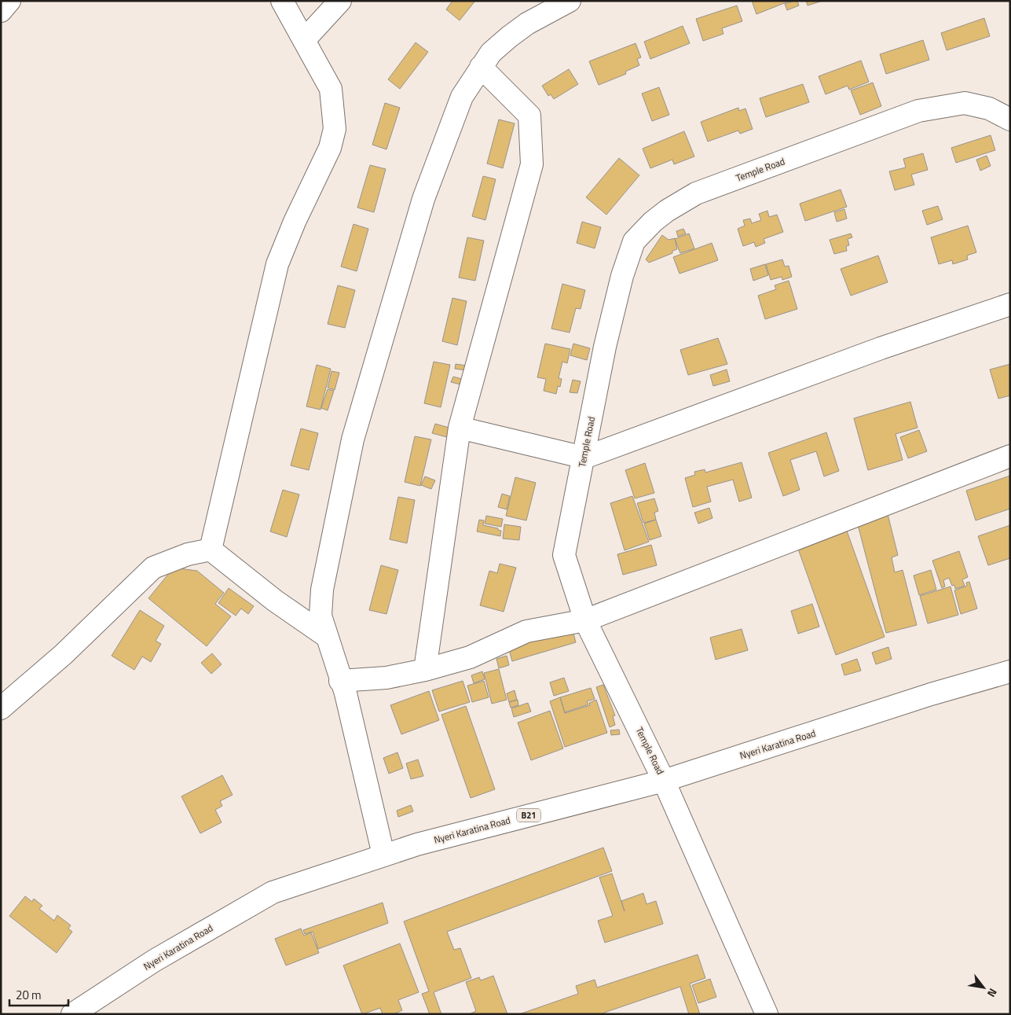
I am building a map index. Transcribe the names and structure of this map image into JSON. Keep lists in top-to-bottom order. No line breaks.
{"streets":{"main road":["Temple Road","Nyeri Karatina Road","B21"]},"crossings":[["Temple Road","Nyeri Karatina Road"]],"scale_bar":"20 m","north":"bottom right"}
